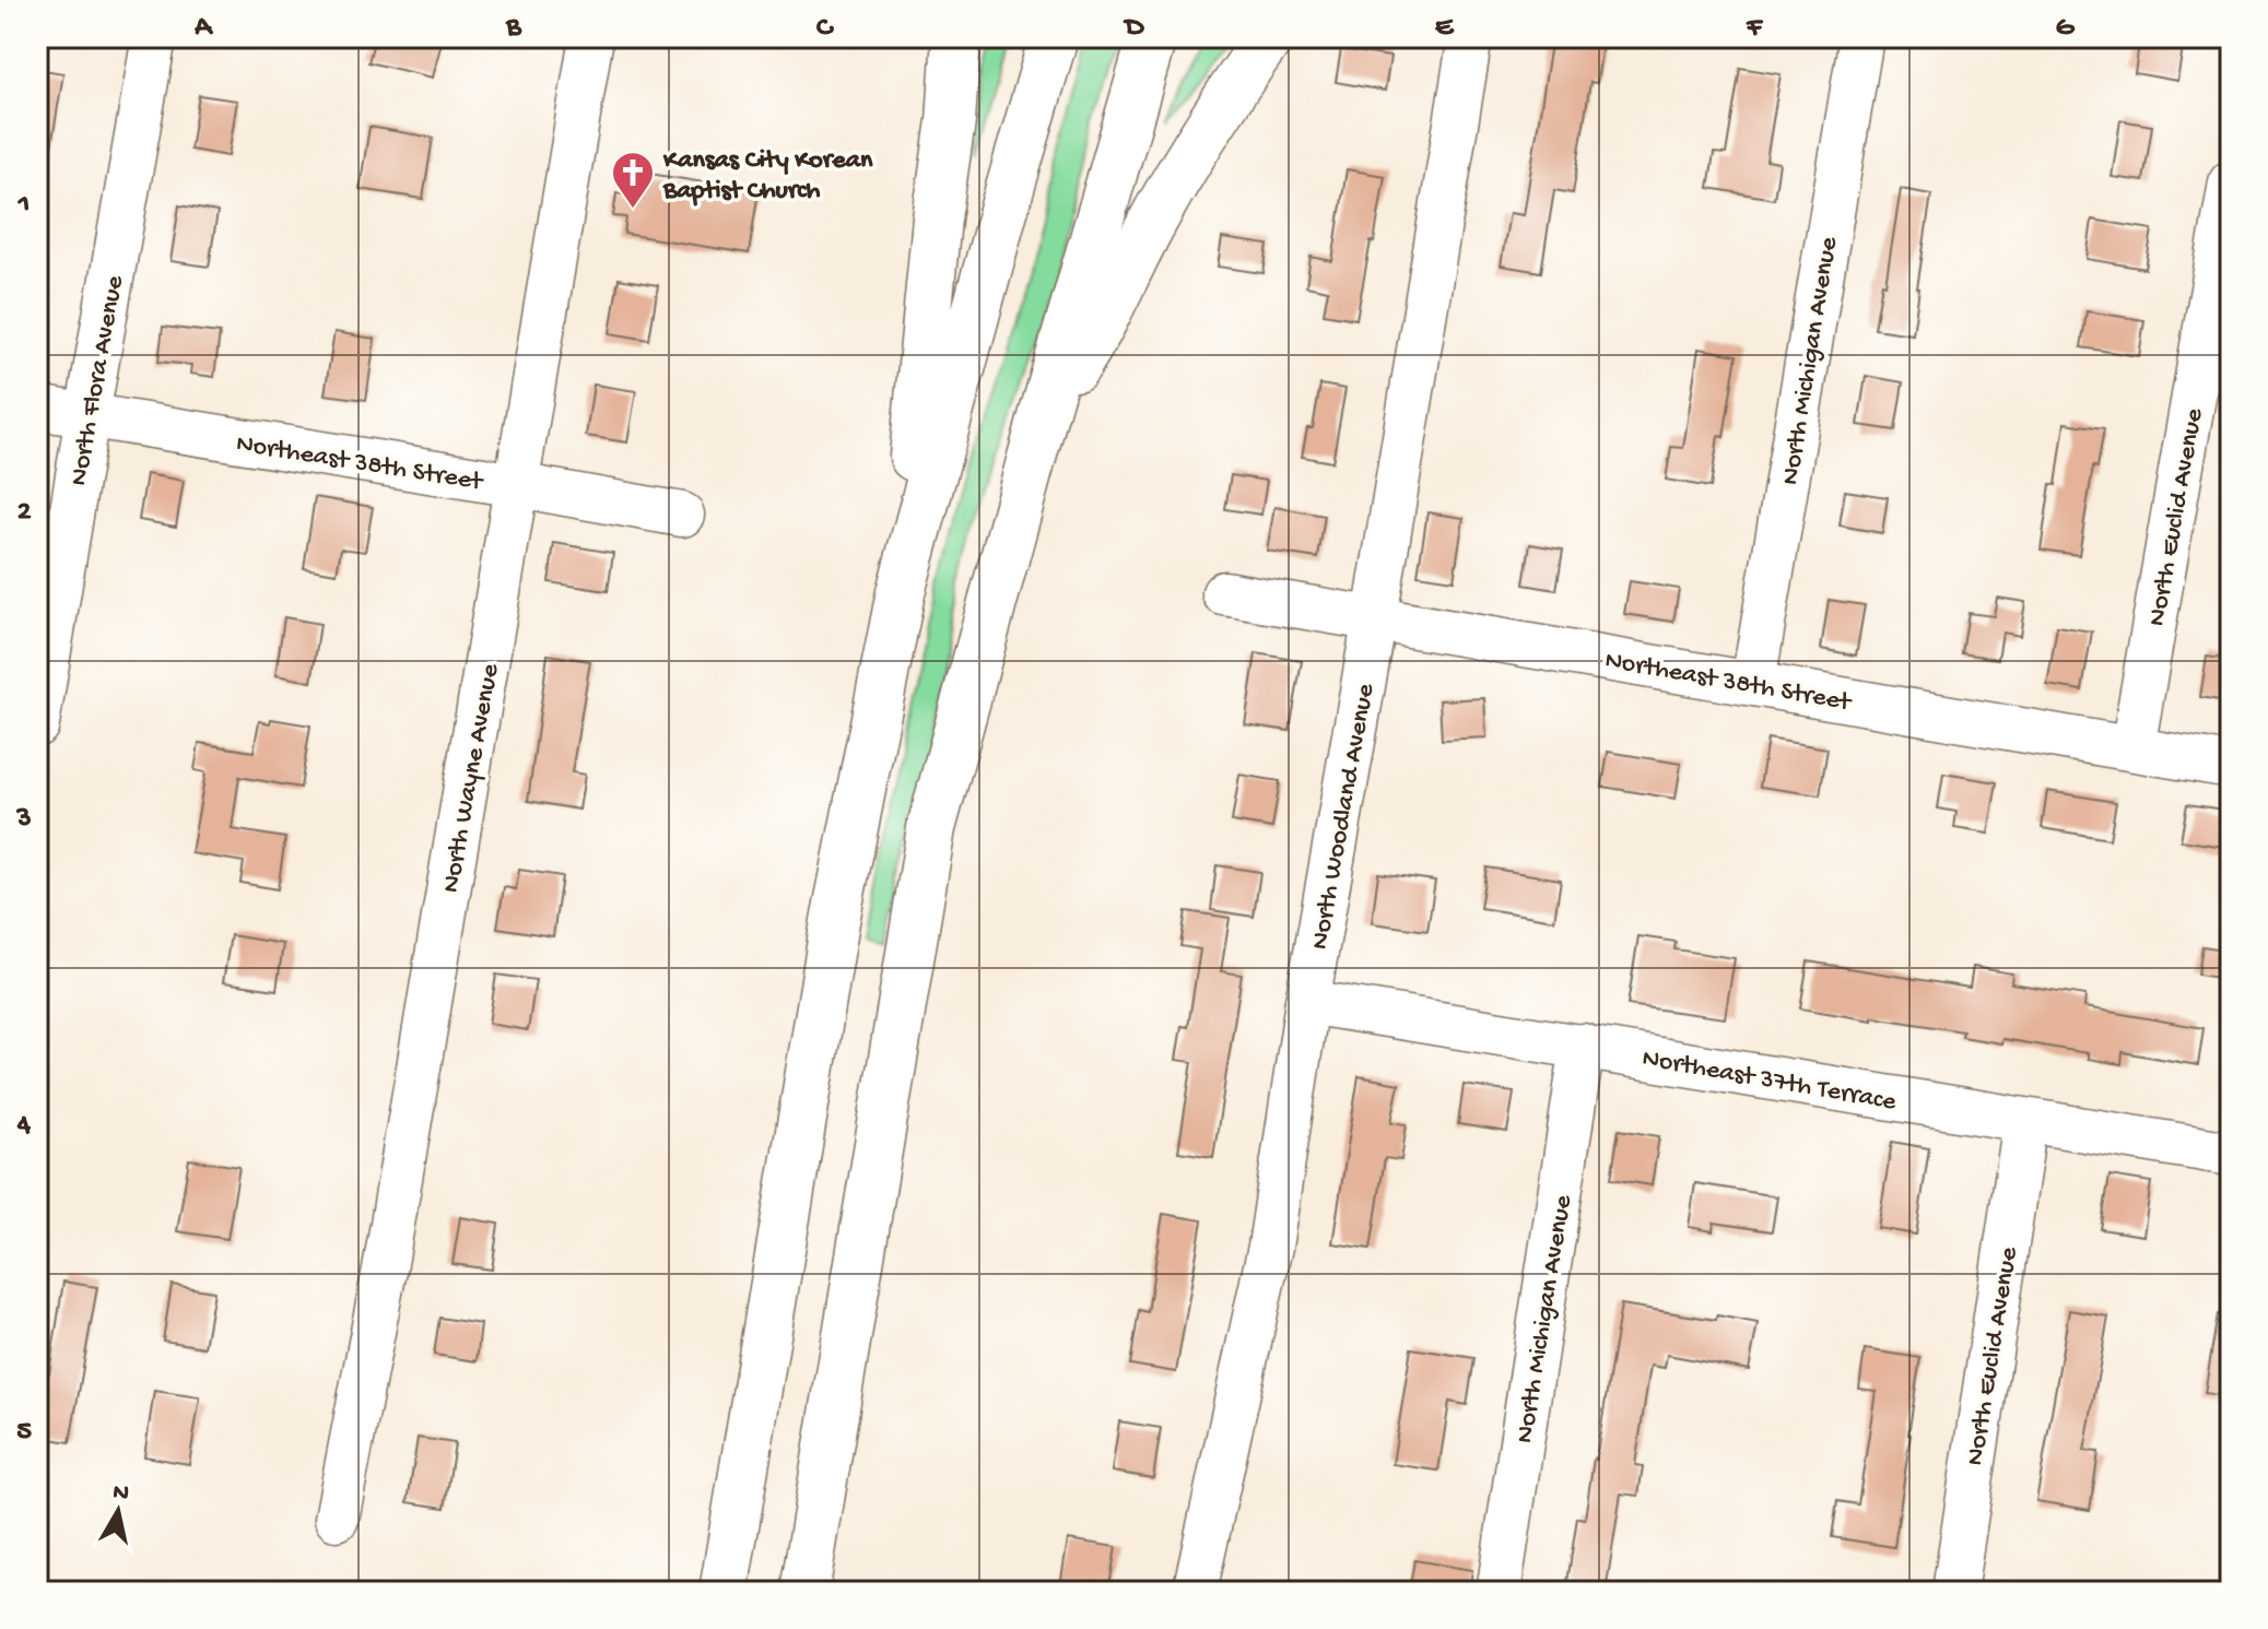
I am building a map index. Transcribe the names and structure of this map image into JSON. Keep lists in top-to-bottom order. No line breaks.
{"streets":{"street":["North Michigan Avenue","North Flora Avenue","Northeast 38th Street","North Euclid Avenue","North Wayne Avenue","North Woodland Avenue","Northeast 37th Terrace"]},"crossings":[["North Michigan Avenue","Northeast 38th Street"],["North Michigan Avenue","Northeast 37th Terrace"],["North Flora Avenue","Northeast 38th Street"],["Northeast 38th Street","North Euclid Avenue"],["Northeast 38th Street","North Wayne Avenue"],["Northeast 38th Street","North Woodland Avenue"],["North Euclid Avenue","Northeast 37th Terrace"],["North Woodland Avenue","Northeast 37th Terrace"]],"places":{"church":["Kansas City Korean Baptist Church"]},"north":"top","grid":{"columns":["A","B","C","D","E","F","G"],"rows":["1","2","3","4","5"]}}
